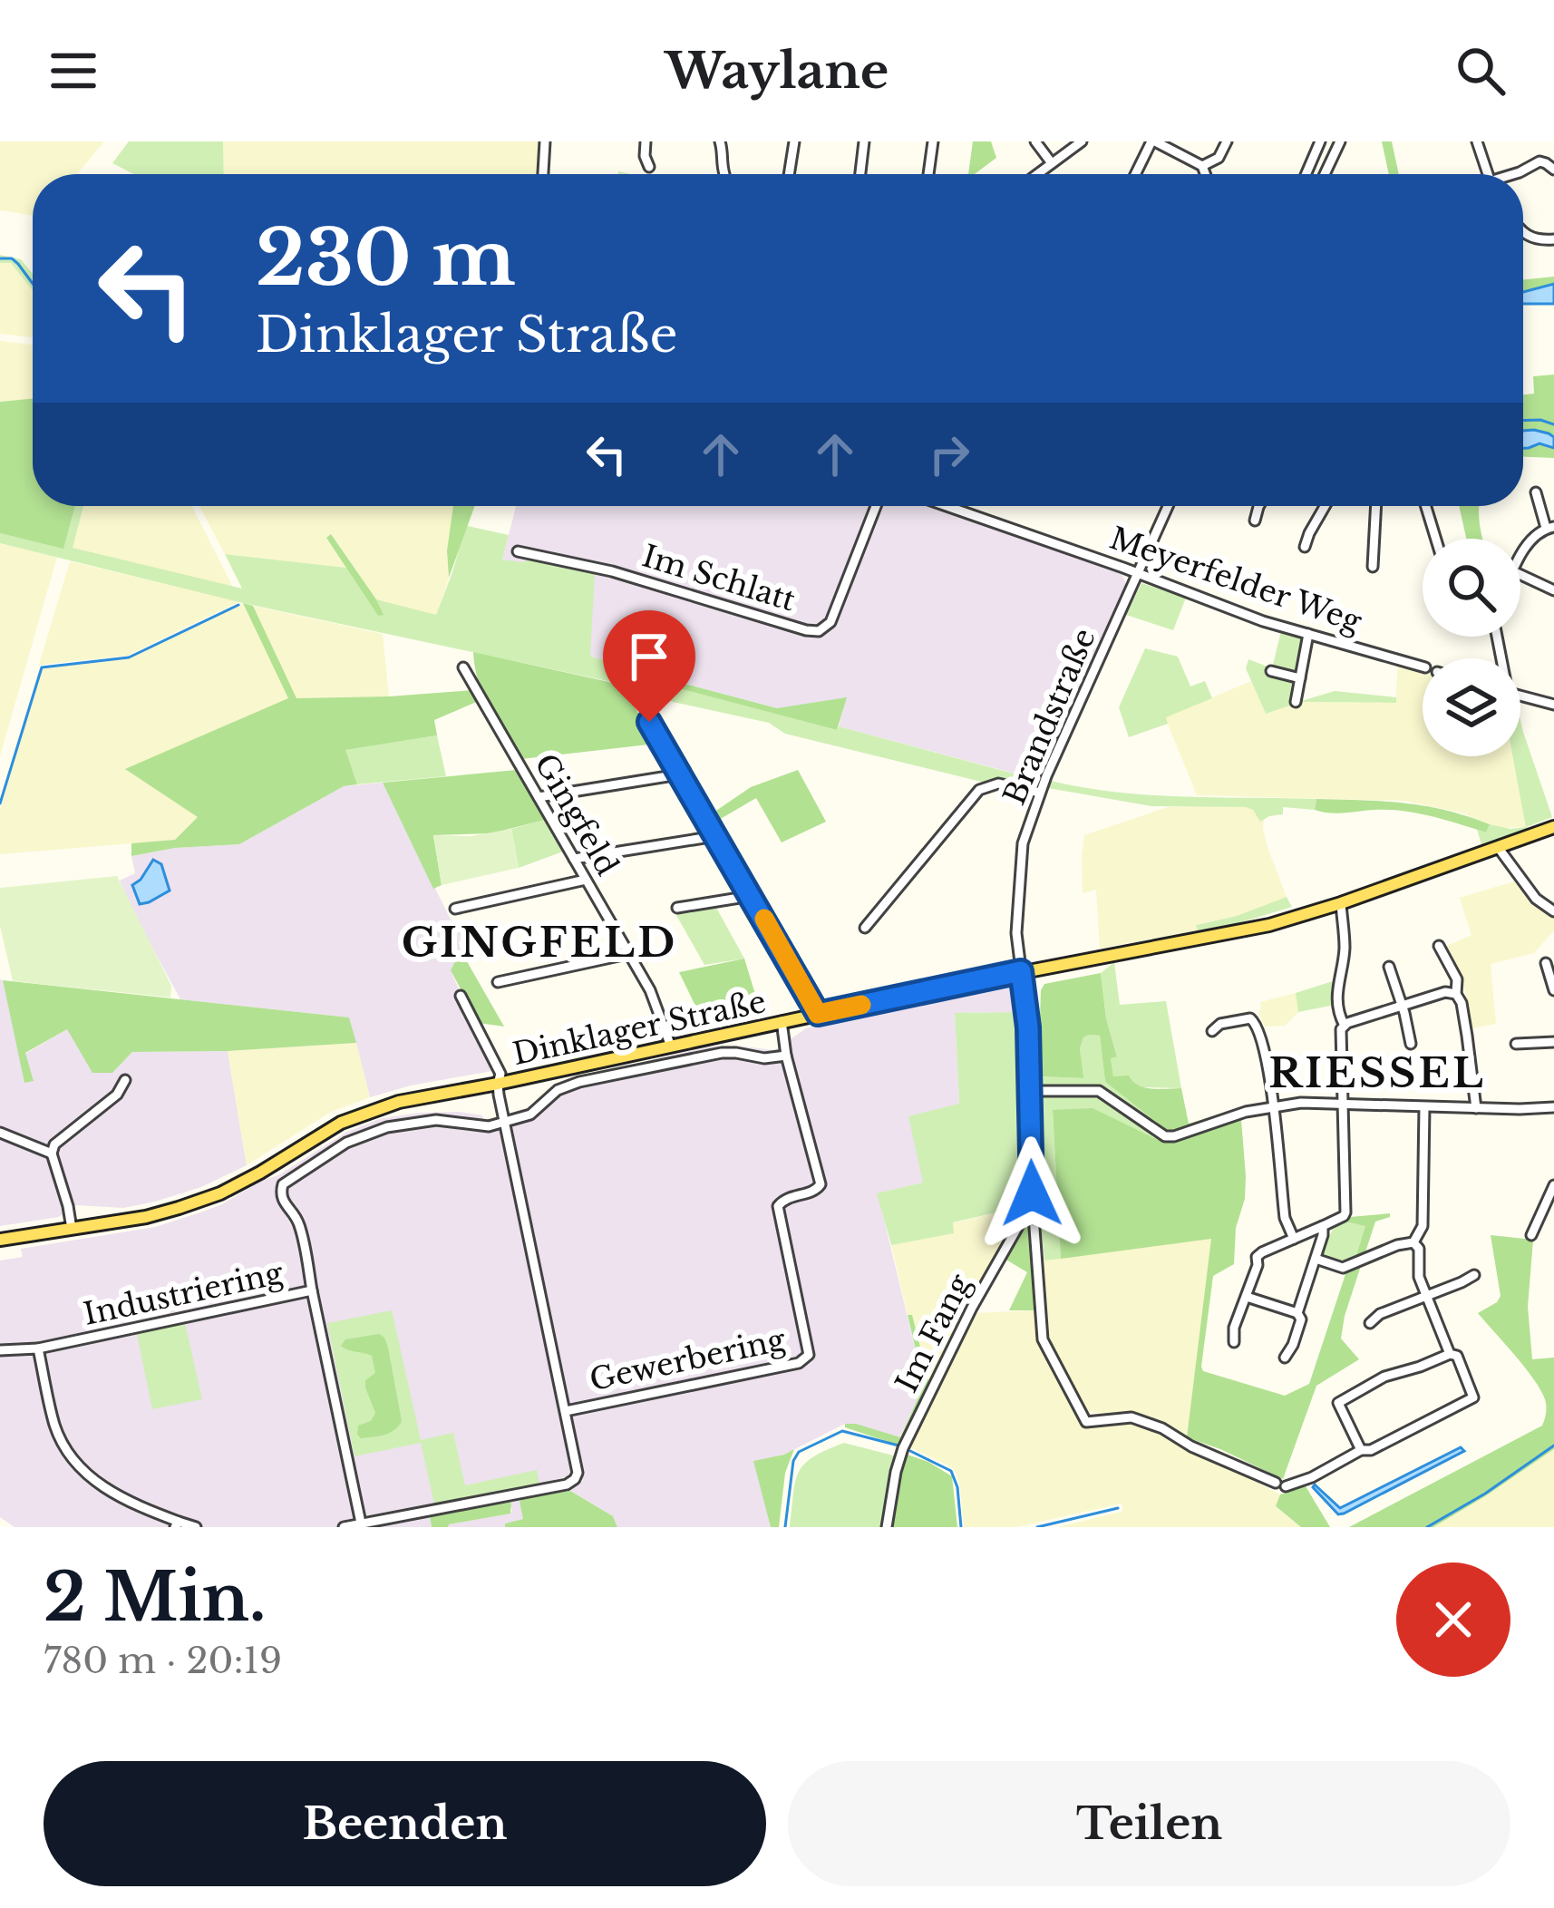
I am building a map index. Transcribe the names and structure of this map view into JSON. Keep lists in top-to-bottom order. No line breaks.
{"streets":{"main road":["Dinklager Straße"],"street":["Im Schlatt","Meyerfelder Weg","Brandstraße","Gingfeld","Industriering","Im Fang","Gewerbering"]},"crossings":[["Meyerfelder Weg","Brandstraße"],["Brandstraße","Dinklager Straße"],["Brandstraße","Im Fang"],["Gingfeld","Dinklager Straße"],["Dinklager Straße","Im Fang"],["Dinklager Straße","Gewerbering"],["Industriering","Gewerbering"]],"districts":["GINGFELD","RIESSEL"],"page":{"header":"Waylane","turn":["230 m","Dinklager Straße"],"heading":["2 Min.","780 m · 20:19"],"buttons":["Beenden","Teilen"]}}
